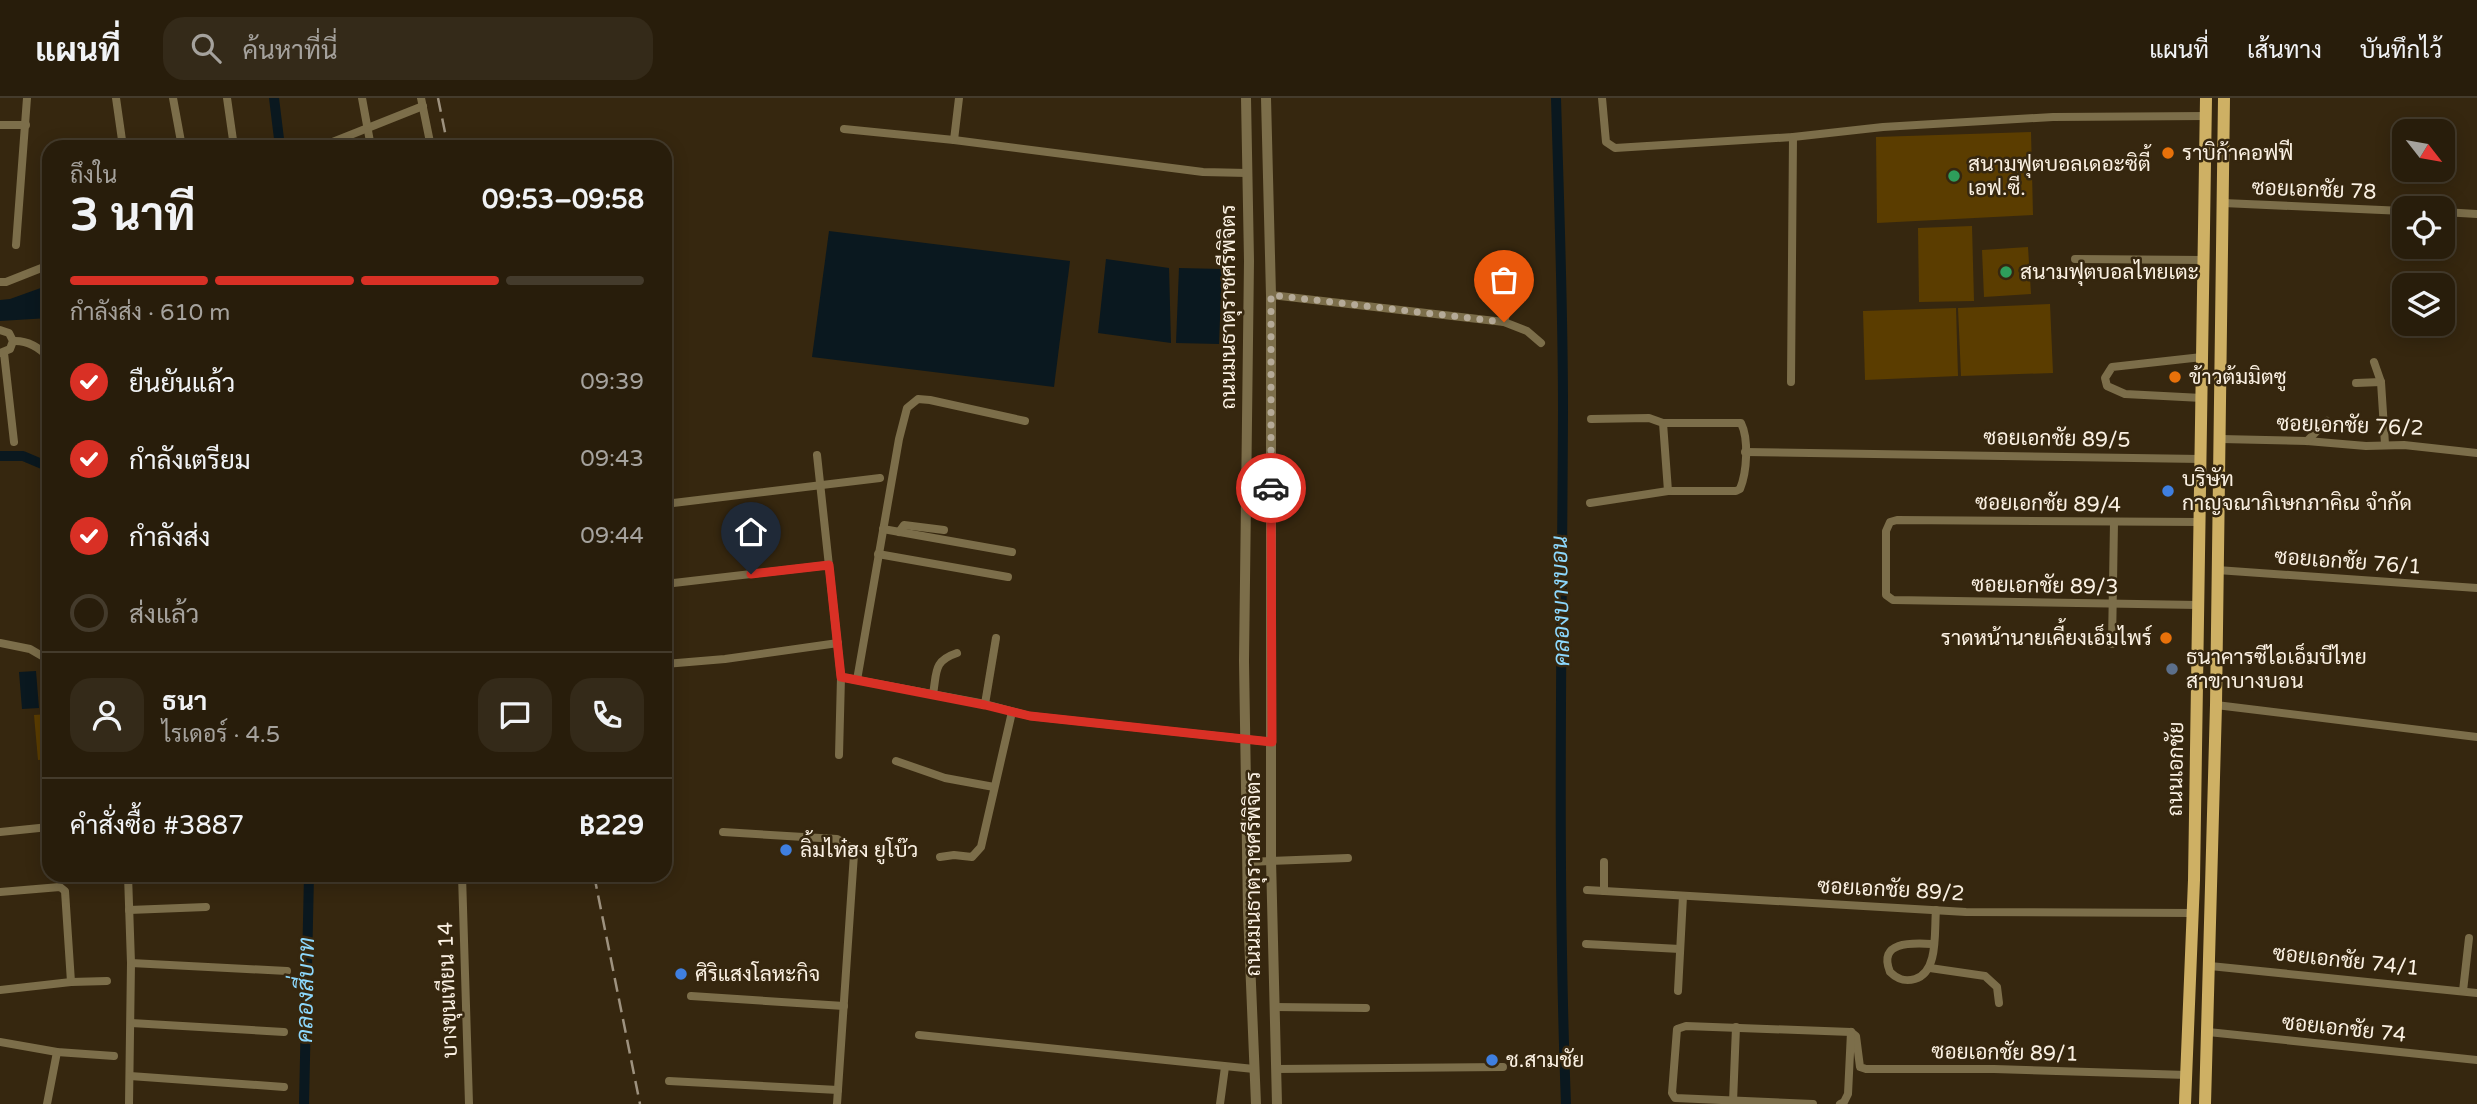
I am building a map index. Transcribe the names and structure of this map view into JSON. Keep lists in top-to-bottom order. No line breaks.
{"streets":{"main road":["ถนนเอกชัย"],"street":["ซอยเอกชัย 78","ถนนมนธาตุราชศรีพิจิตร","ซอยเอกชัย 76/2","ซอยเอกชัย 89/5","ซอยเอกชัย 89/4","ซอยเอกชัย 76/1","ซอยเอกชัย 89/3","ซอยเอกชัย 89/2","ซอยเอกชัย 74/1","บางขุนเทียน 14","ซอยเอกชัย 74","ซอยเอกชัย 89/1"]},"crossings":[["ซอยเอกชัย 78","ถนนเอกชัย"],["ซอยเอกชัย 76/2","ถนนเอกชัย"],["ซอยเอกชัย 89/5","ถนนเอกชัย"],["ซอยเอกชัย 89/4","ซอยเอกชัย 89/3"],["ซอยเอกชัย 89/4","ถนนเอกชัย"],["ซอยเอกชัย 76/1","ถนนเอกชัย"],["ซอยเอกชัย 89/3","ถนนเอกชัย"],["ถนนเอกชัย","ซอยเอกชัย 89/2"],["ถนนเอกชัย","ซอยเอกชัย 74/1"],["ถนนเอกชัย","ซอยเอกชัย 74"],["ถนนเอกชัย","ซอยเอกชัย 89/1"]],"water":["คลองบางบอน","คลองสี่บาท"],"places":["ราบิก้าคอฟฟี","สนามฟุตบอลเดอะซิตี้ เอฟ.ซี.","สนามฟุตบอลไทยเตะ","ข้าวต้มมิตซู","บริษัท กาญจณาภิเษกภาคิณ จำกัด","ราดหน้านายเคี้ยงเอ็มไพร์","ธนาคารซีไอเอ็มบีไทย สาขาบางบอน","ลิ้มไท๋ฮง ยูโบ๊ว","ศิริแสงโลหะกิจ","ช.สามชัย"],"north":"bottom right","page":{"header":"แผนที่","search":"ค้นหาที่นี่","nav":["แผนที่","เส้นทาง","บันทึกไว้"],"heading":["3 นาที","ถึงใน","09:53–09:58"],"panel":["ธนา","ไรเดอร์ · 4.5","คำสั่งซื้อ #3887","฿229"],"bar":"กำลังส่ง · 610 m","list":[["ยืนยันแล้ว","09:39"],["กำลังเตรียม","09:43"],["กำลังส่ง","09:44"],"ส่งแล้ว"]}}
